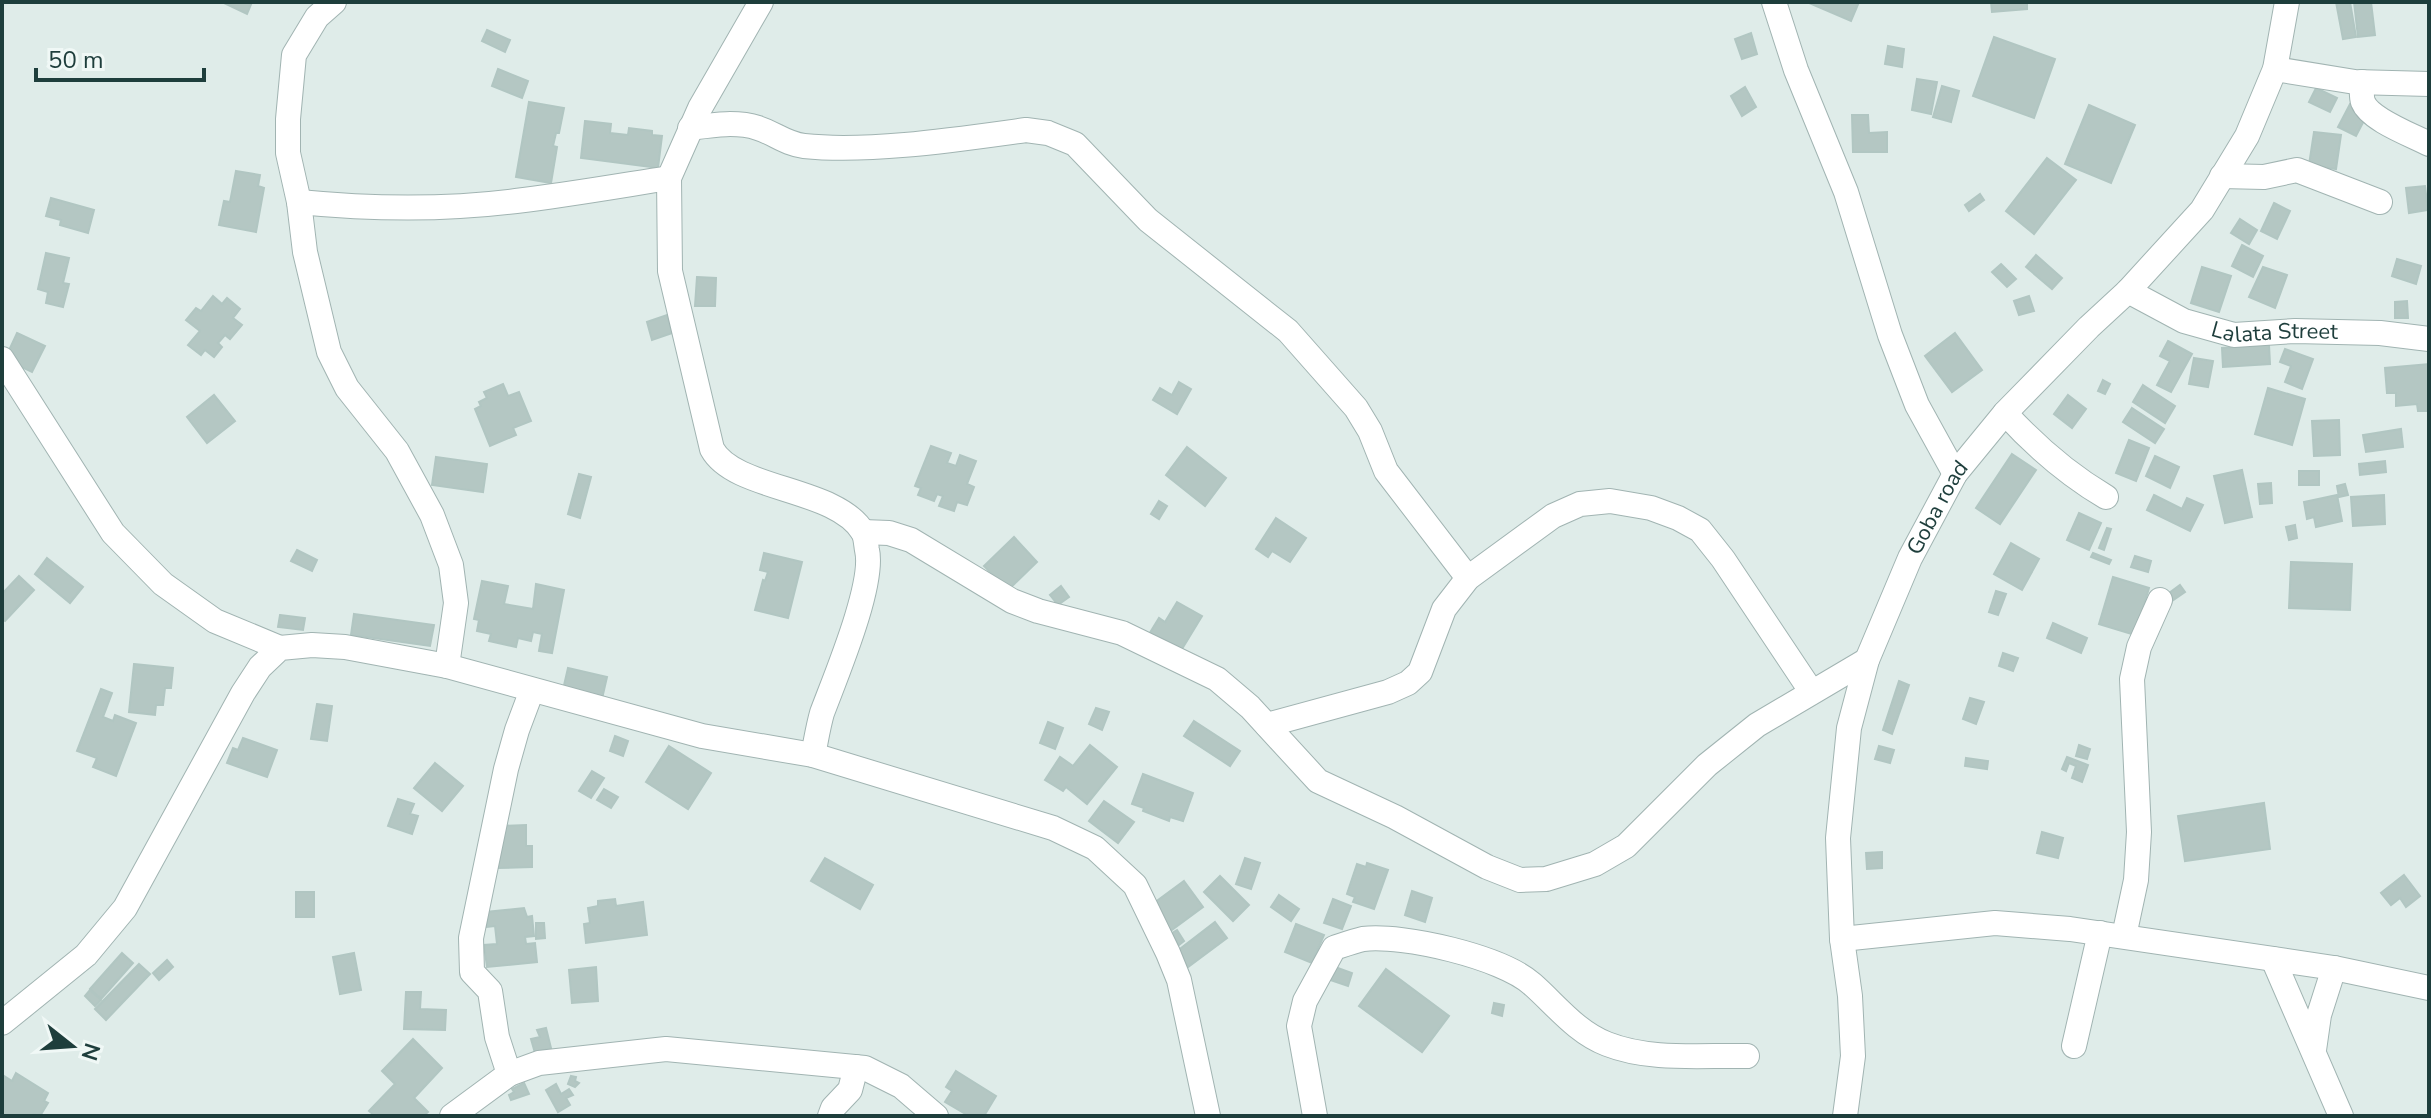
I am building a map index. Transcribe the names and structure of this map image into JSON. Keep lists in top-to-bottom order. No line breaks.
{"streets":{"street":["Lalata Street","Goba road"]},"crossings":[["Lalata Street","Goba road"]],"scale_bar":"50 m","north":"right"}
